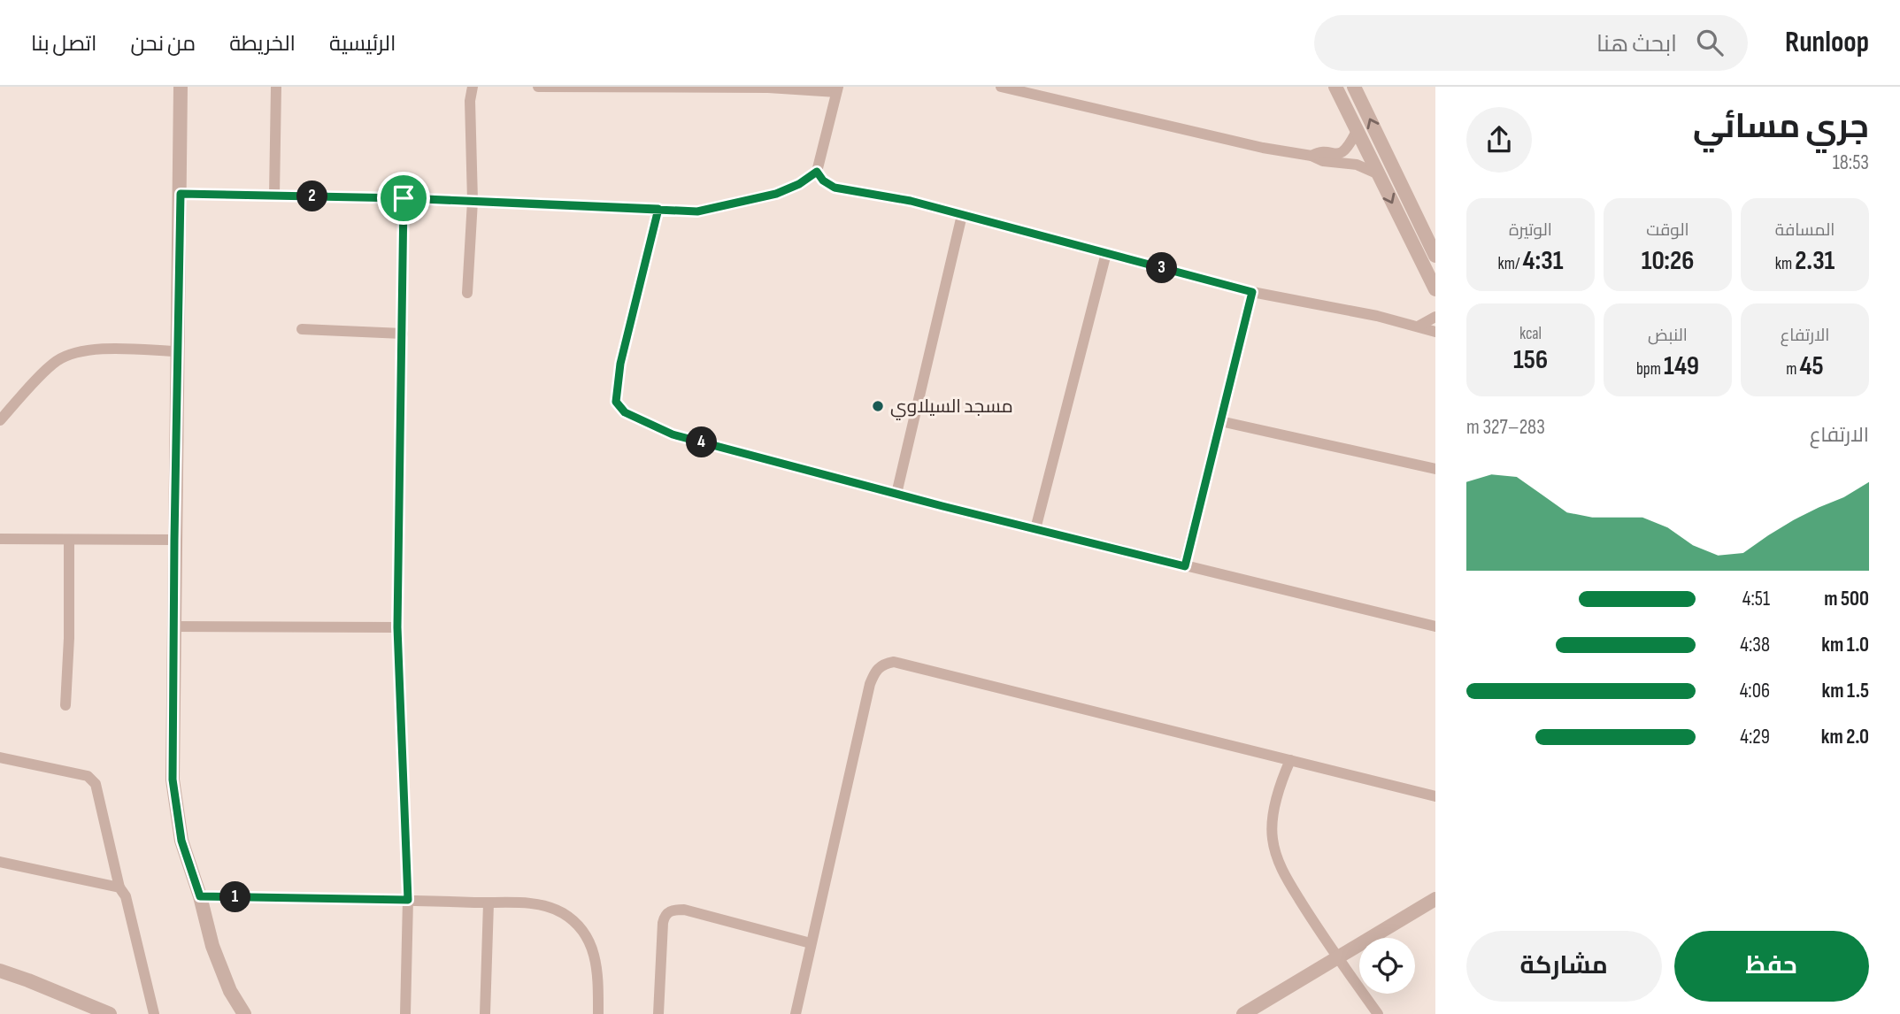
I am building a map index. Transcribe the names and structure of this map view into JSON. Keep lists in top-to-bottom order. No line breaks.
{"places":["مسجد السيلاوي"],"page":{"header":"Runloop","search":"ابحث هنا","nav":["الرئيسية","الخريطة","من نحن","اتصل بنا"],"heading":["جري مسائي","18:53"],"pins":["2","3","4","1"],"stats":[["المسافة","2.31 km"],["الوقت","10:26"],["الوتيرة","4:31 /km"],["الارتفاع","45 m"],["النبض","149 bpm"],["kcal","156"]],"chart":["الارتفاع","283–327 m"],"list":[{"name":"500 m","note":"4:51"},{"name":"1.0 km","note":"4:38"},{"name":"1.5 km","note":"4:06"},{"name":"2.0 km","note":"4:29"}],"buttons":["حفظ","مشاركة"]}}
